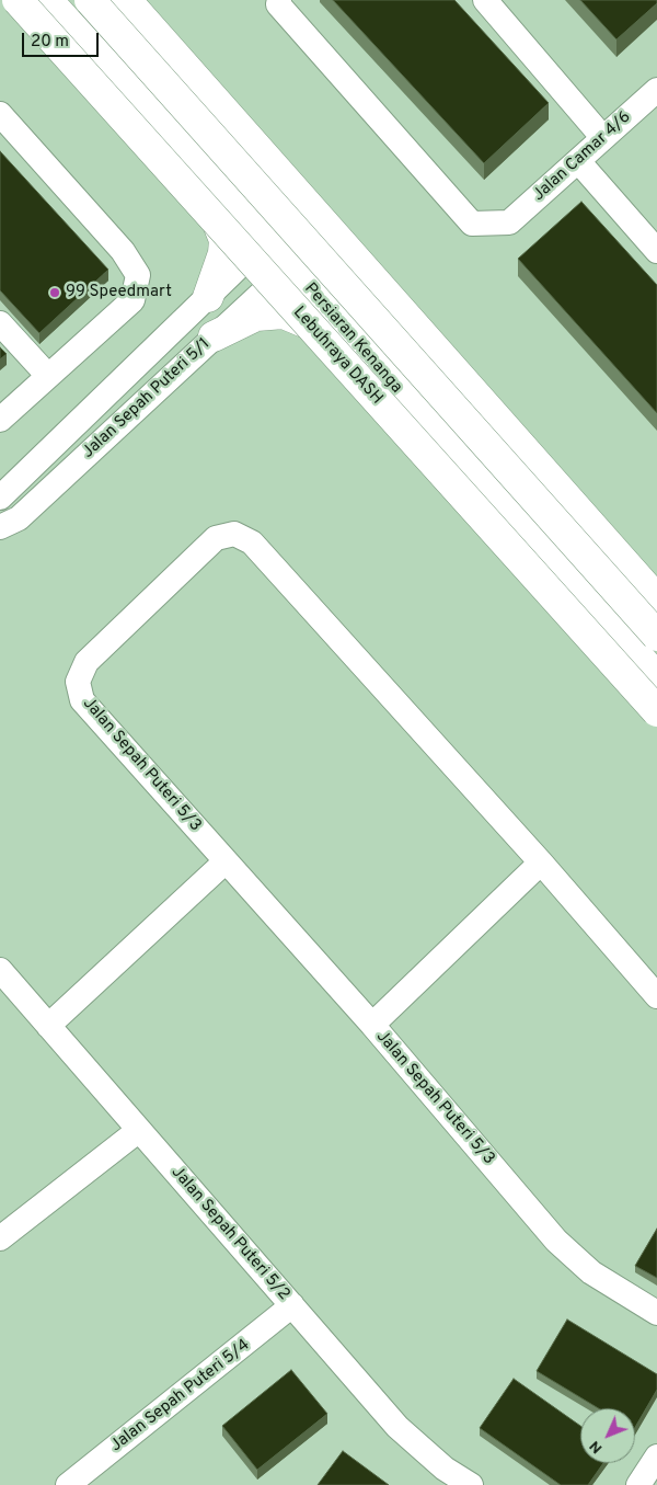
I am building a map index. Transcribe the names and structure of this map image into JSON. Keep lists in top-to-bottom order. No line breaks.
{"streets":{"main road":["Persiaran Kenanga","Lebuhraya DASH"],"street":["Jalan Camar 4/6","Jalan Sepah Puteri 5/1","Jalan Sepah Puteri 5/3","Jalan Sepah Puteri 5/2","Jalan Sepah Puteri 5/4"]},"crossings":[["Persiaran Kenanga","Jalan Sepah Puteri 5/1"],["Jalan Sepah Puteri 5/2","Jalan Sepah Puteri 5/4"]],"places":["99 Speedmart"],"scale_bar":"20 m","north":"bottom left"}
